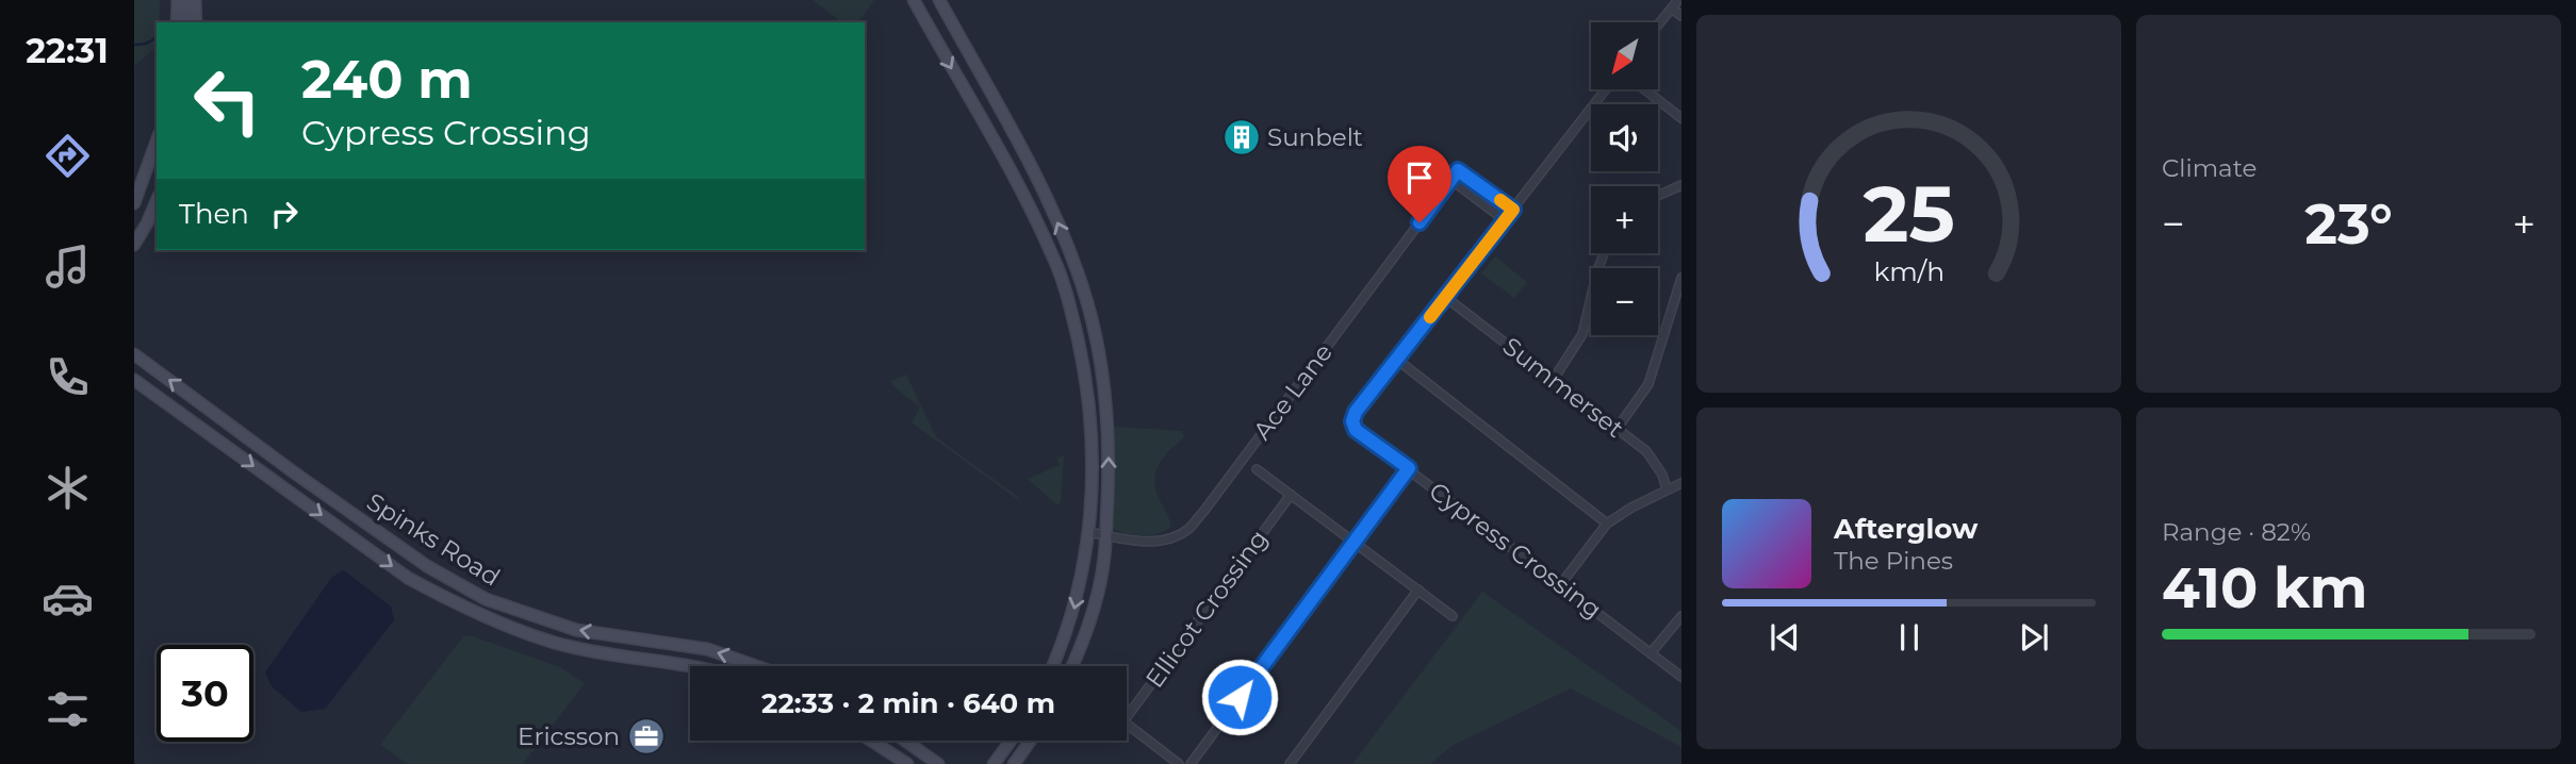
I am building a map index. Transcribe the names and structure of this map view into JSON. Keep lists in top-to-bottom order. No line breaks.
{"streets":{"main road":["Spinks Road"],"street":["Summerset","Ace Lane","Cypress Crossing","Ellicot Crossing"]},"places":{"building":["Sunbelt"],"office":["Ericsson"]},"north":"bottom left","page":{"tabs":"22:31","tile":["Climate",["Range · 82%","410 km"]],"map_buttons":["+","−"],"turn":["240 m","Cypress Crossing"],"then":"Then","heat":["−","23°","+"],"song":["Afterglow","The Pines"],"limit":"30","trip":"22:33 · 2 min · 640 m","gauge":["25","km/h"]}}
